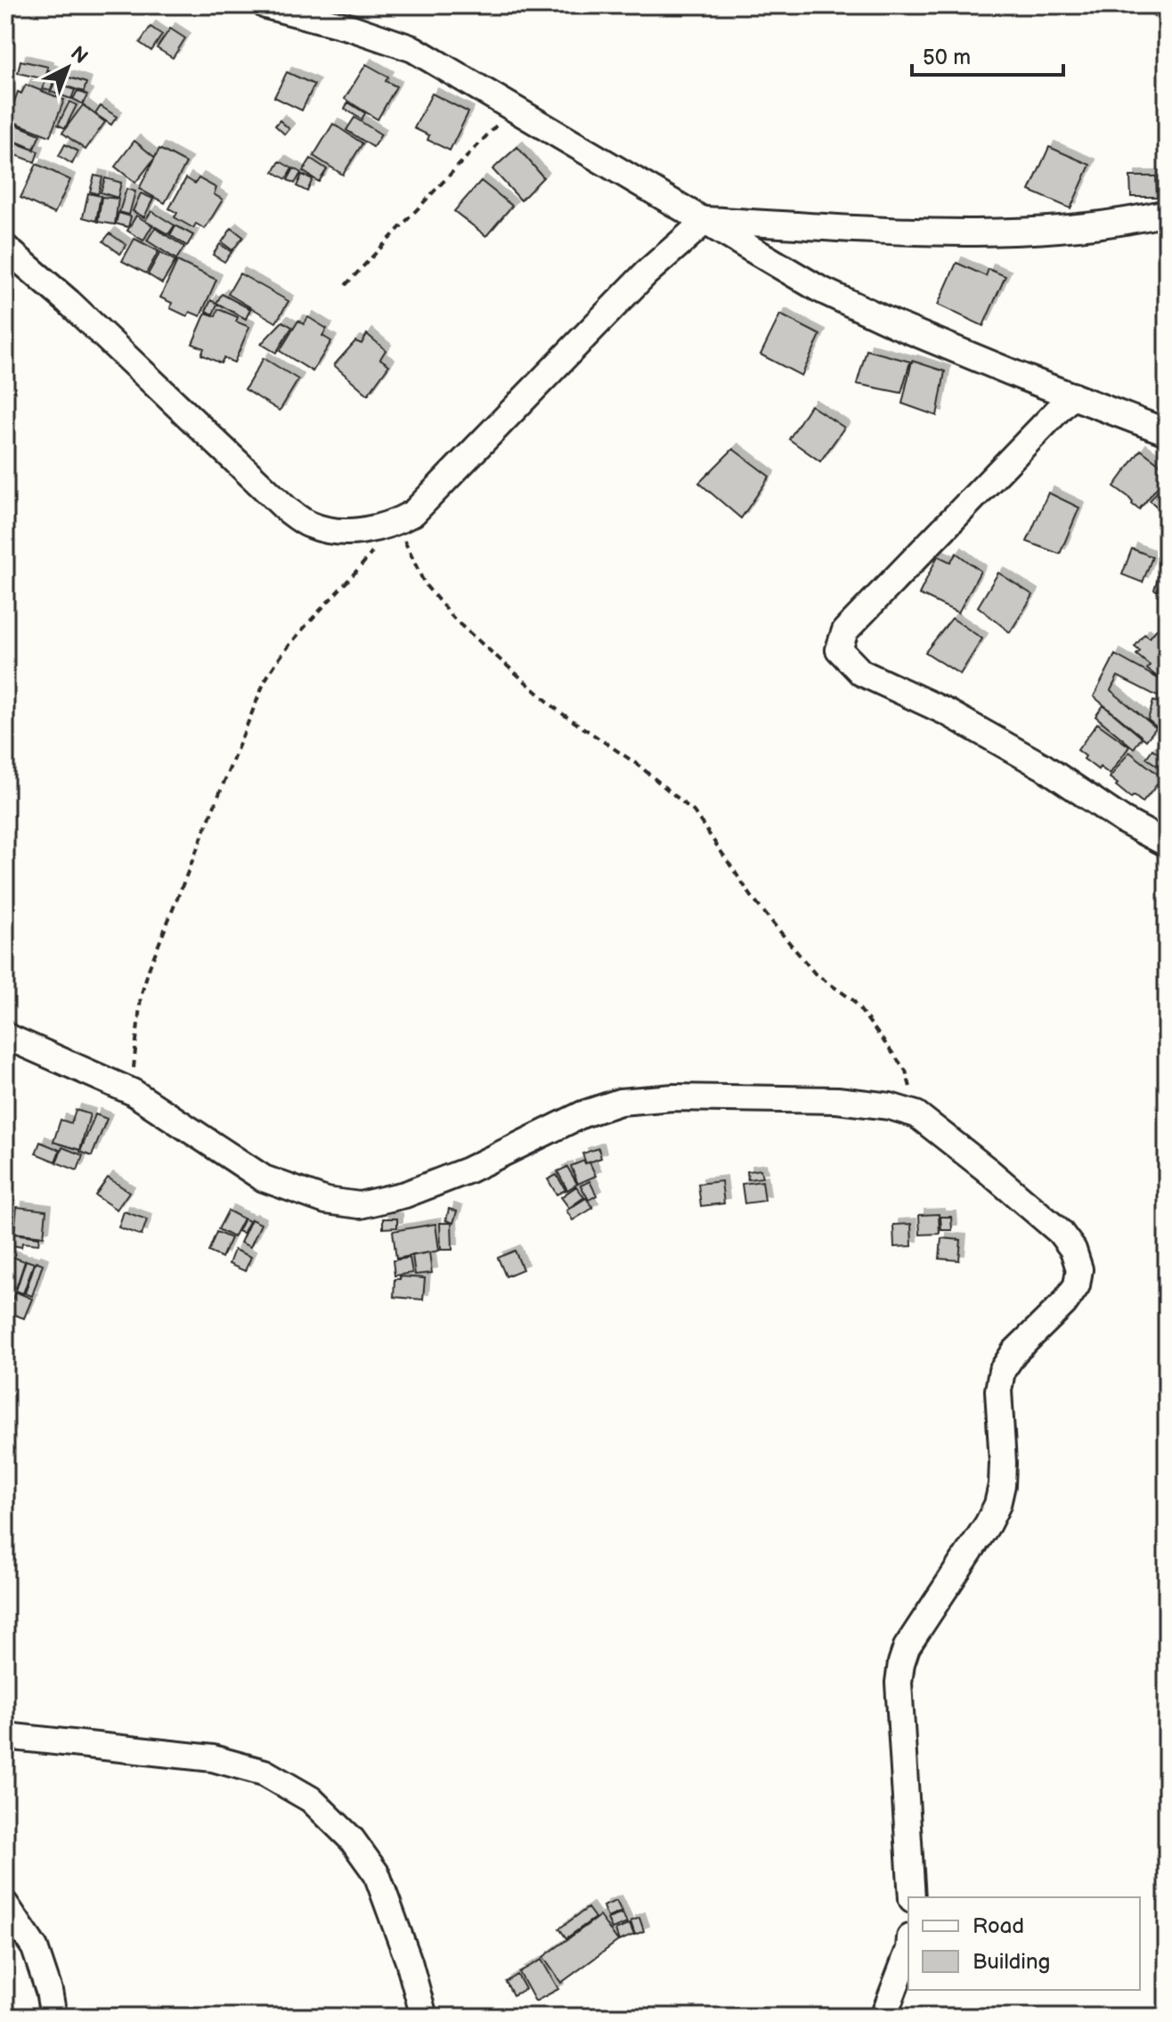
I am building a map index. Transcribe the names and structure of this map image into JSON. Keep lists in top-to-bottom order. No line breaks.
{"legend":["Road","Building"],"scale_bar":"50 m","north":"top right"}
